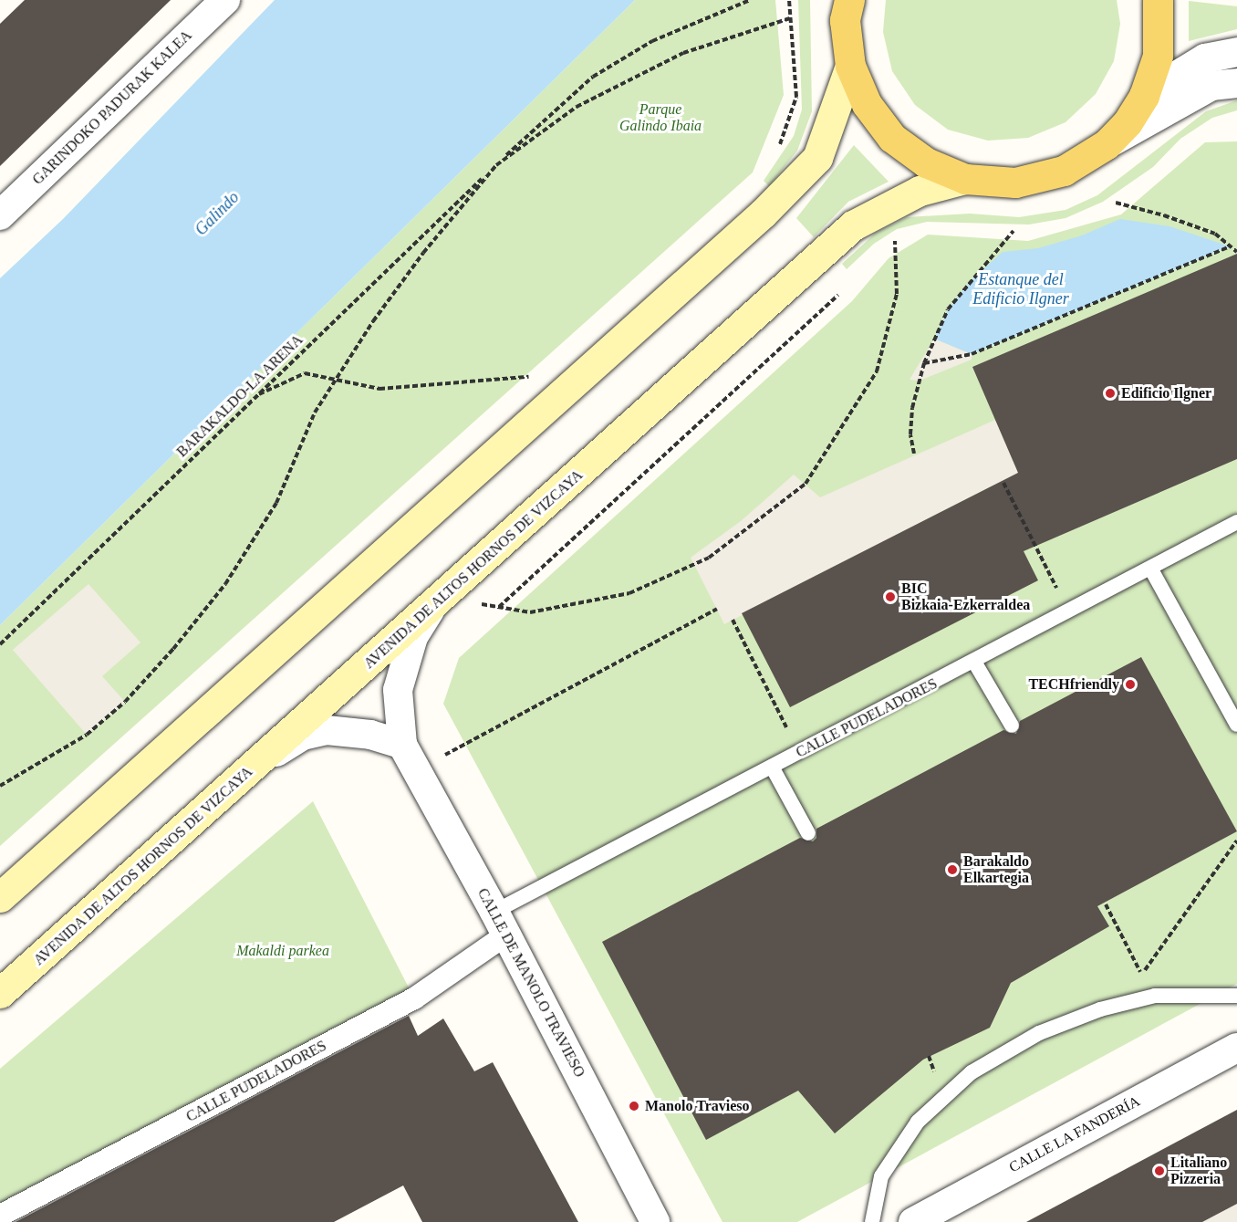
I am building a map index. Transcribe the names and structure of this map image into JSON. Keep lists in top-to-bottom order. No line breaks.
{"streets":{"main road":["AVENIDA DE ALTOS HORNOS DE VIZCAYA"],"street":["GARINDOKO PADURAK KALEA","CALLE PUDELADORES","CALLE DE MANOLO TRAVIESO","CALLE LA FANDERÍA"],"path":["BARAKALDO-LA ARENA"]},"crossings":[["AVENIDA DE ALTOS HORNOS DE VIZCAYA","CALLE DE MANOLO TRAVIESO"],["CALLE PUDELADORES","CALLE DE MANOLO TRAVIESO"]],"water":["Galindo","Estanque del Edificio Ilgner"],"parks":["Parque Galindo Ibaia","Makaldi parkea"],"places":["Edificio Ilgner","BIC Bizkaia-Ezkerraldea","TECHfriendly","Barakaldo Elkartegia","Manolo Travieso","Litaliano Pizzeria"]}
